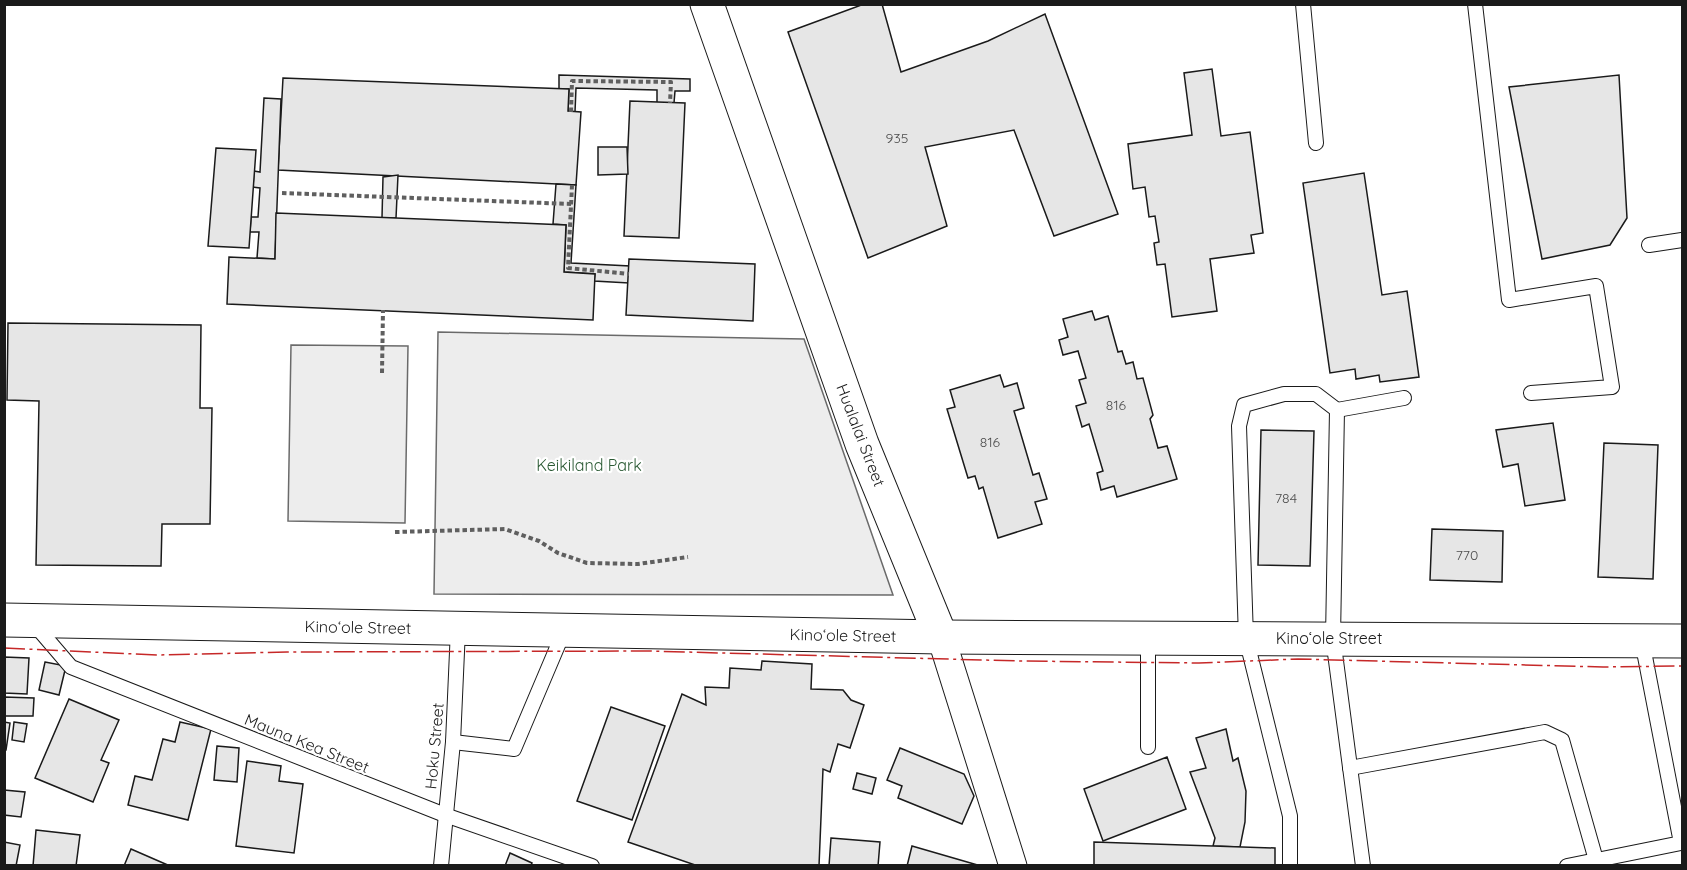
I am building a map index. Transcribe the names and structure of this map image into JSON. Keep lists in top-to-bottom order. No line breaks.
{"streets":{"street":["Hualalai Street","Kinoʻole Street"],"lane":["Mauna Kea Street","Hoku Street"]},"crossings":[["Hualalai Street","Kinoʻole Street"],["Kinoʻole Street","Mauna Kea Street"],["Kinoʻole Street","Hoku Street"],["Mauna Kea Street","Hoku Street"]],"parks":["Keikiland Park"],"house_numbers":["935","816","816","784","770"]}
